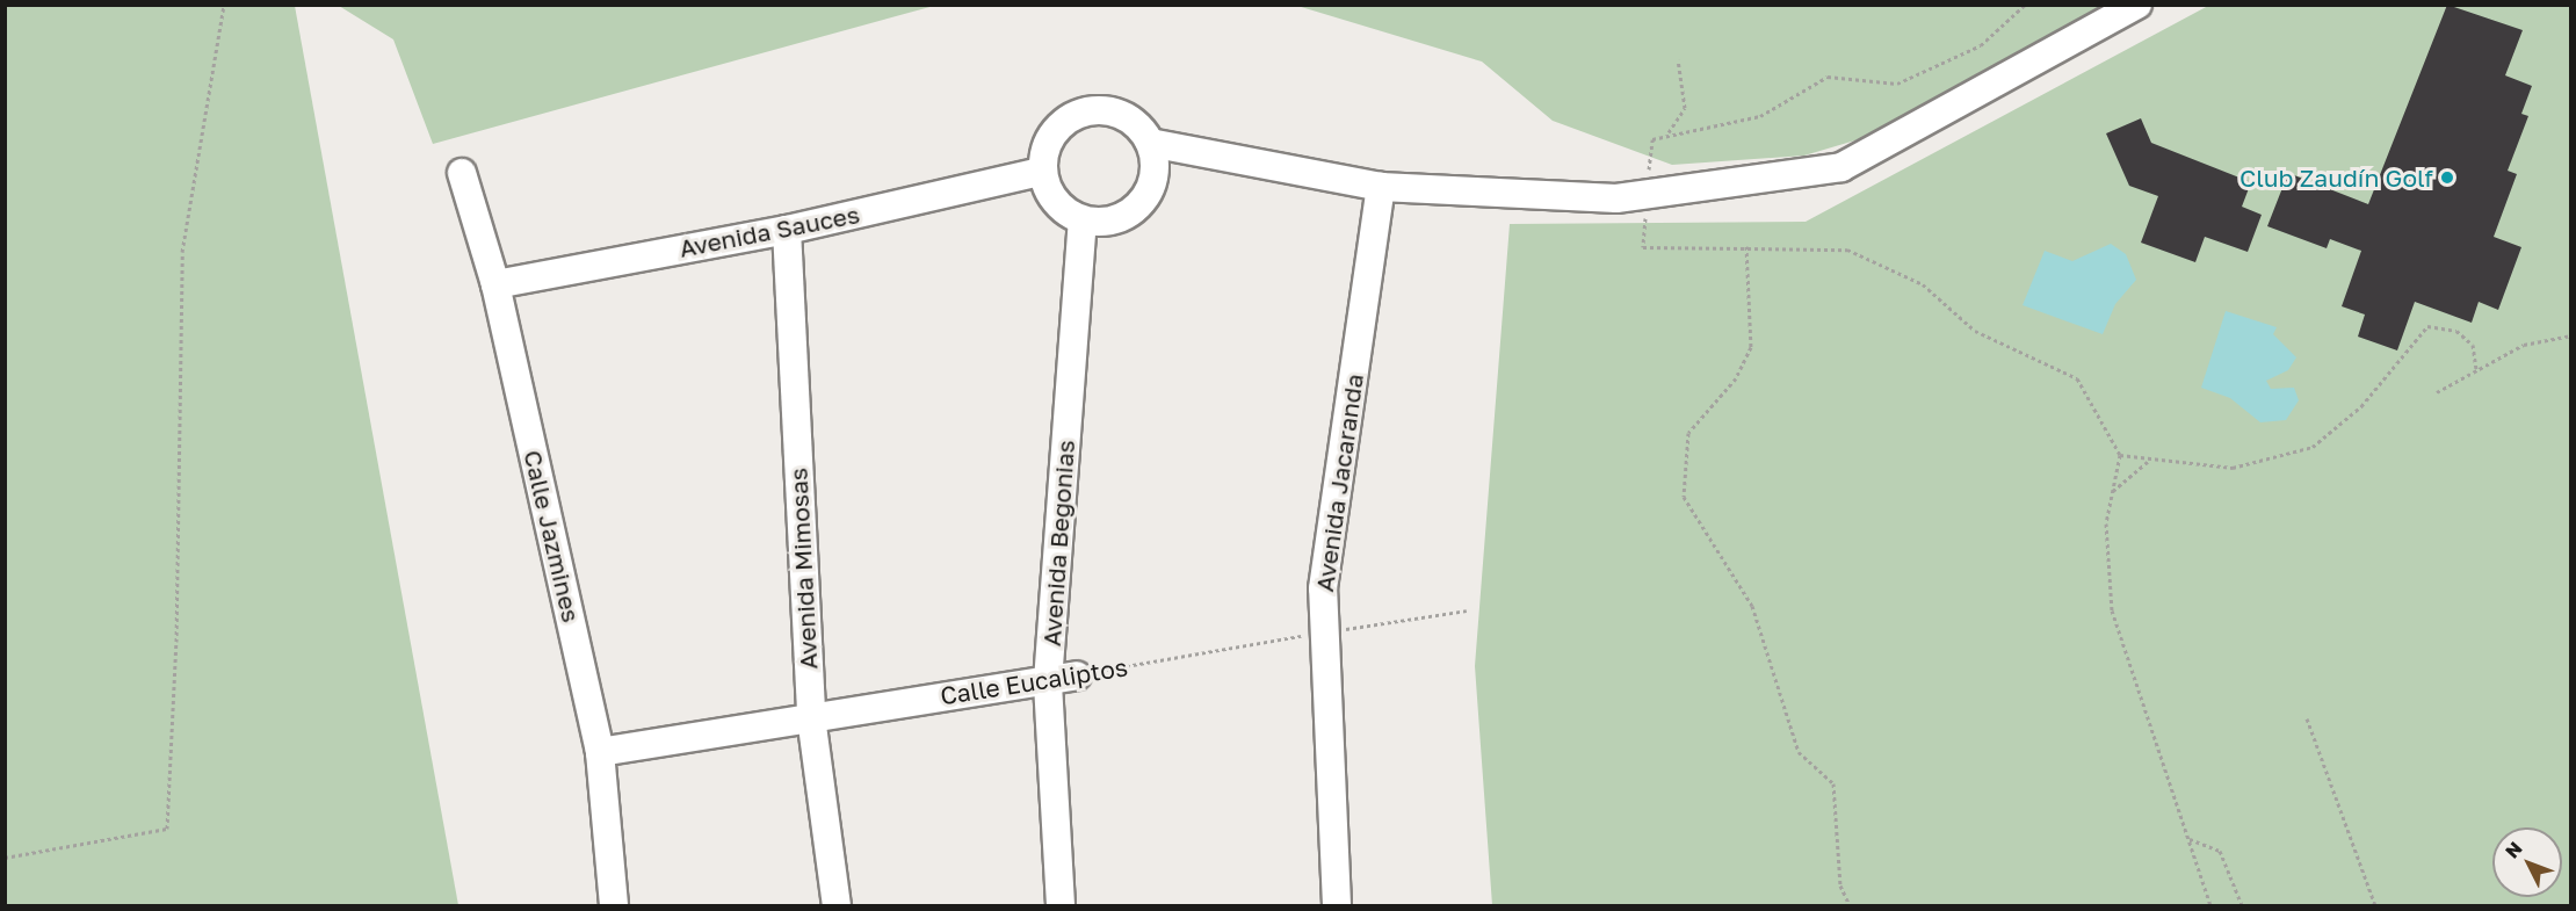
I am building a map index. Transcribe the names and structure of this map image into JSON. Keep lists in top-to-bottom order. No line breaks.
{"streets":{"street":["Avenida Sauces","Avenida Jacaranda","Calle Jazmines","Avenida Begonias","Avenida Mimosas","Calle Eucaliptos"]},"crossings":[["Avenida Sauces","Calle Jazmines"],["Avenida Sauces","Avenida Begonias"],["Avenida Sauces","Avenida Mimosas"],["Avenida Jacaranda","Calle Eucaliptos"],["Calle Jazmines","Calle Eucaliptos"],["Avenida Begonias","Calle Eucaliptos"],["Avenida Mimosas","Calle Eucaliptos"]],"places":["Club Zaudín Golf"],"north":"top left"}
